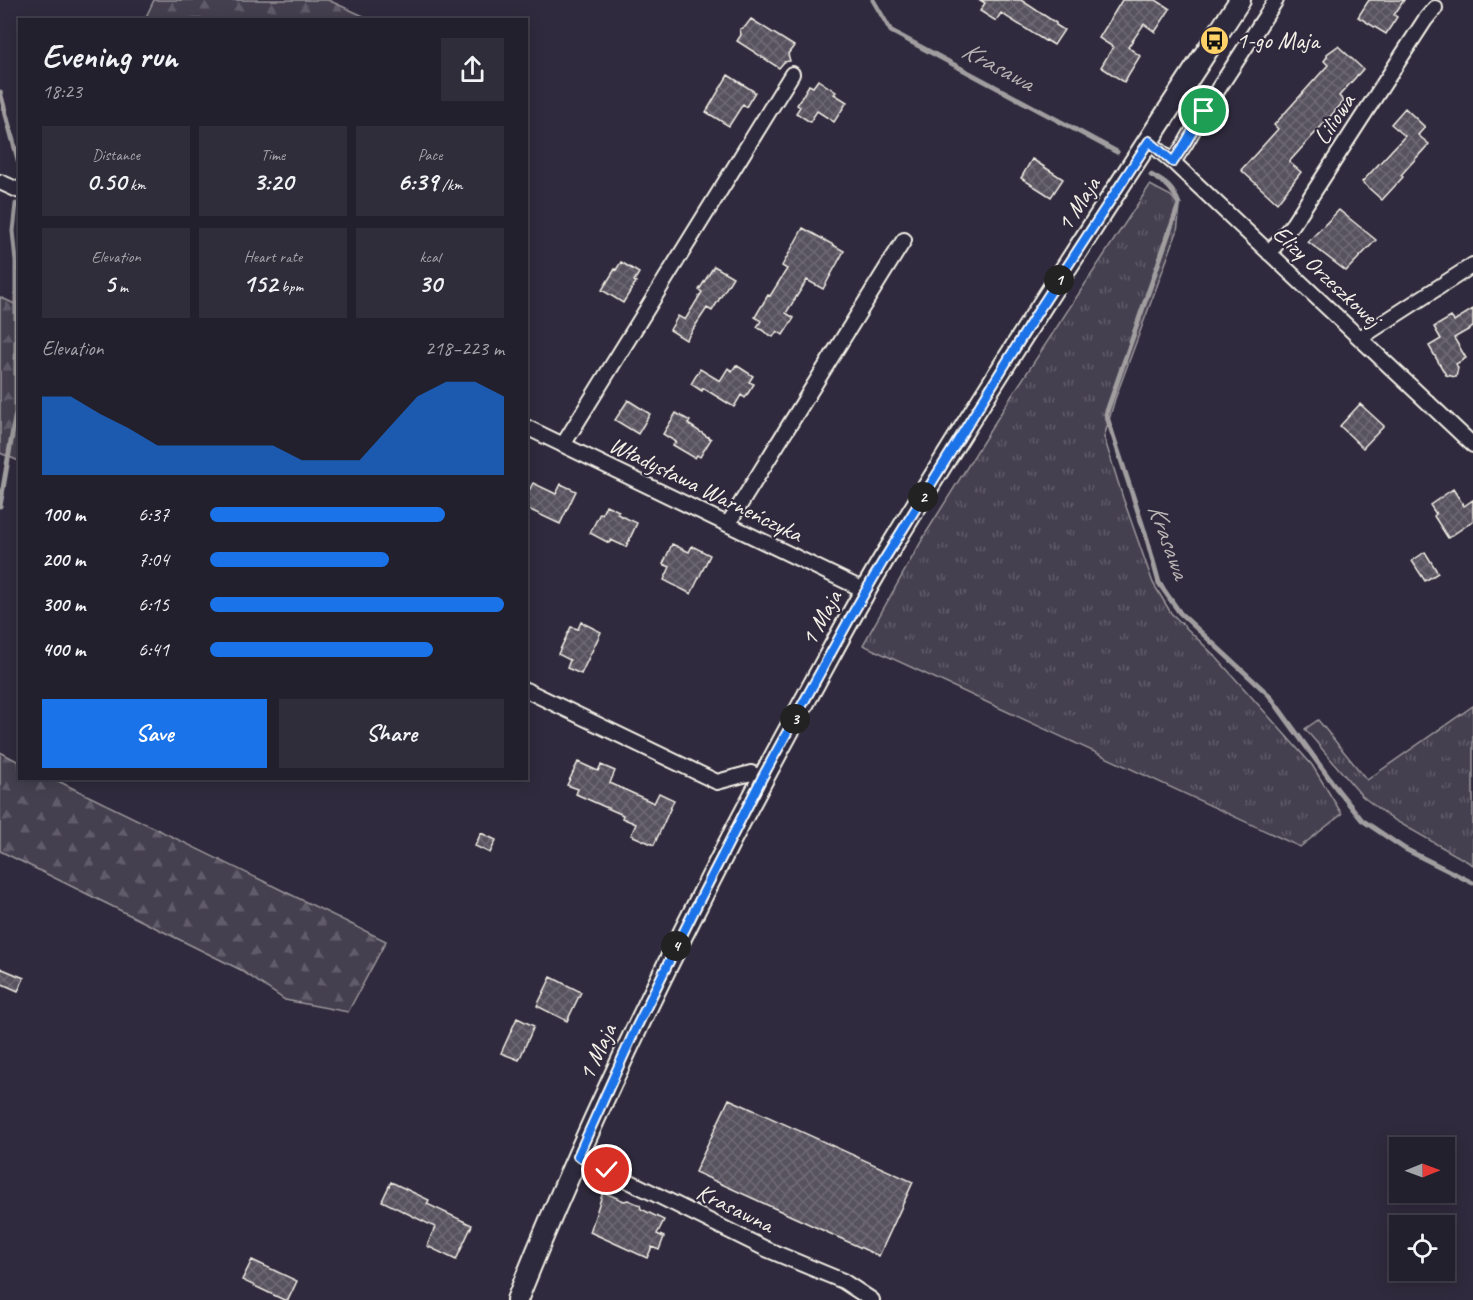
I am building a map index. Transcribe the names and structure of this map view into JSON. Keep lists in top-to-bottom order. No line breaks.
{"streets":{"main road":["1 Maja"],"street":["Liliowa","Elizy Orzeszkowej","Władysława Warneńczyka","Krasawna"]},"crossings":[["Liliowa","Elizy Orzeszkowej"],["1 Maja","Elizy Orzeszkowej"],["1 Maja","Władysława Warneńczyka"],["1 Maja","Krasawna"]],"water":["Krasawa"],"places":{"bus stop":["1-go Maja"]},"north":"right","page":{"heading":["Evening run","18:23"],"stats":[["Distance","0.50 km"],["Time","3:20"],["Pace","6:39 /km"],["Elevation","5 m"],["Heart rate","152 bpm"],["kcal","30"]],"pins":["1","2","3","4"],"chart":["Elevation","218–223 m"],"list":[{"name":"100 m","note":"6:37"},{"name":"200 m","note":"7:04"},{"name":"300 m","note":"6:15"},{"name":"400 m","note":"6:41"}],"buttons":["Save","Share"]}}
